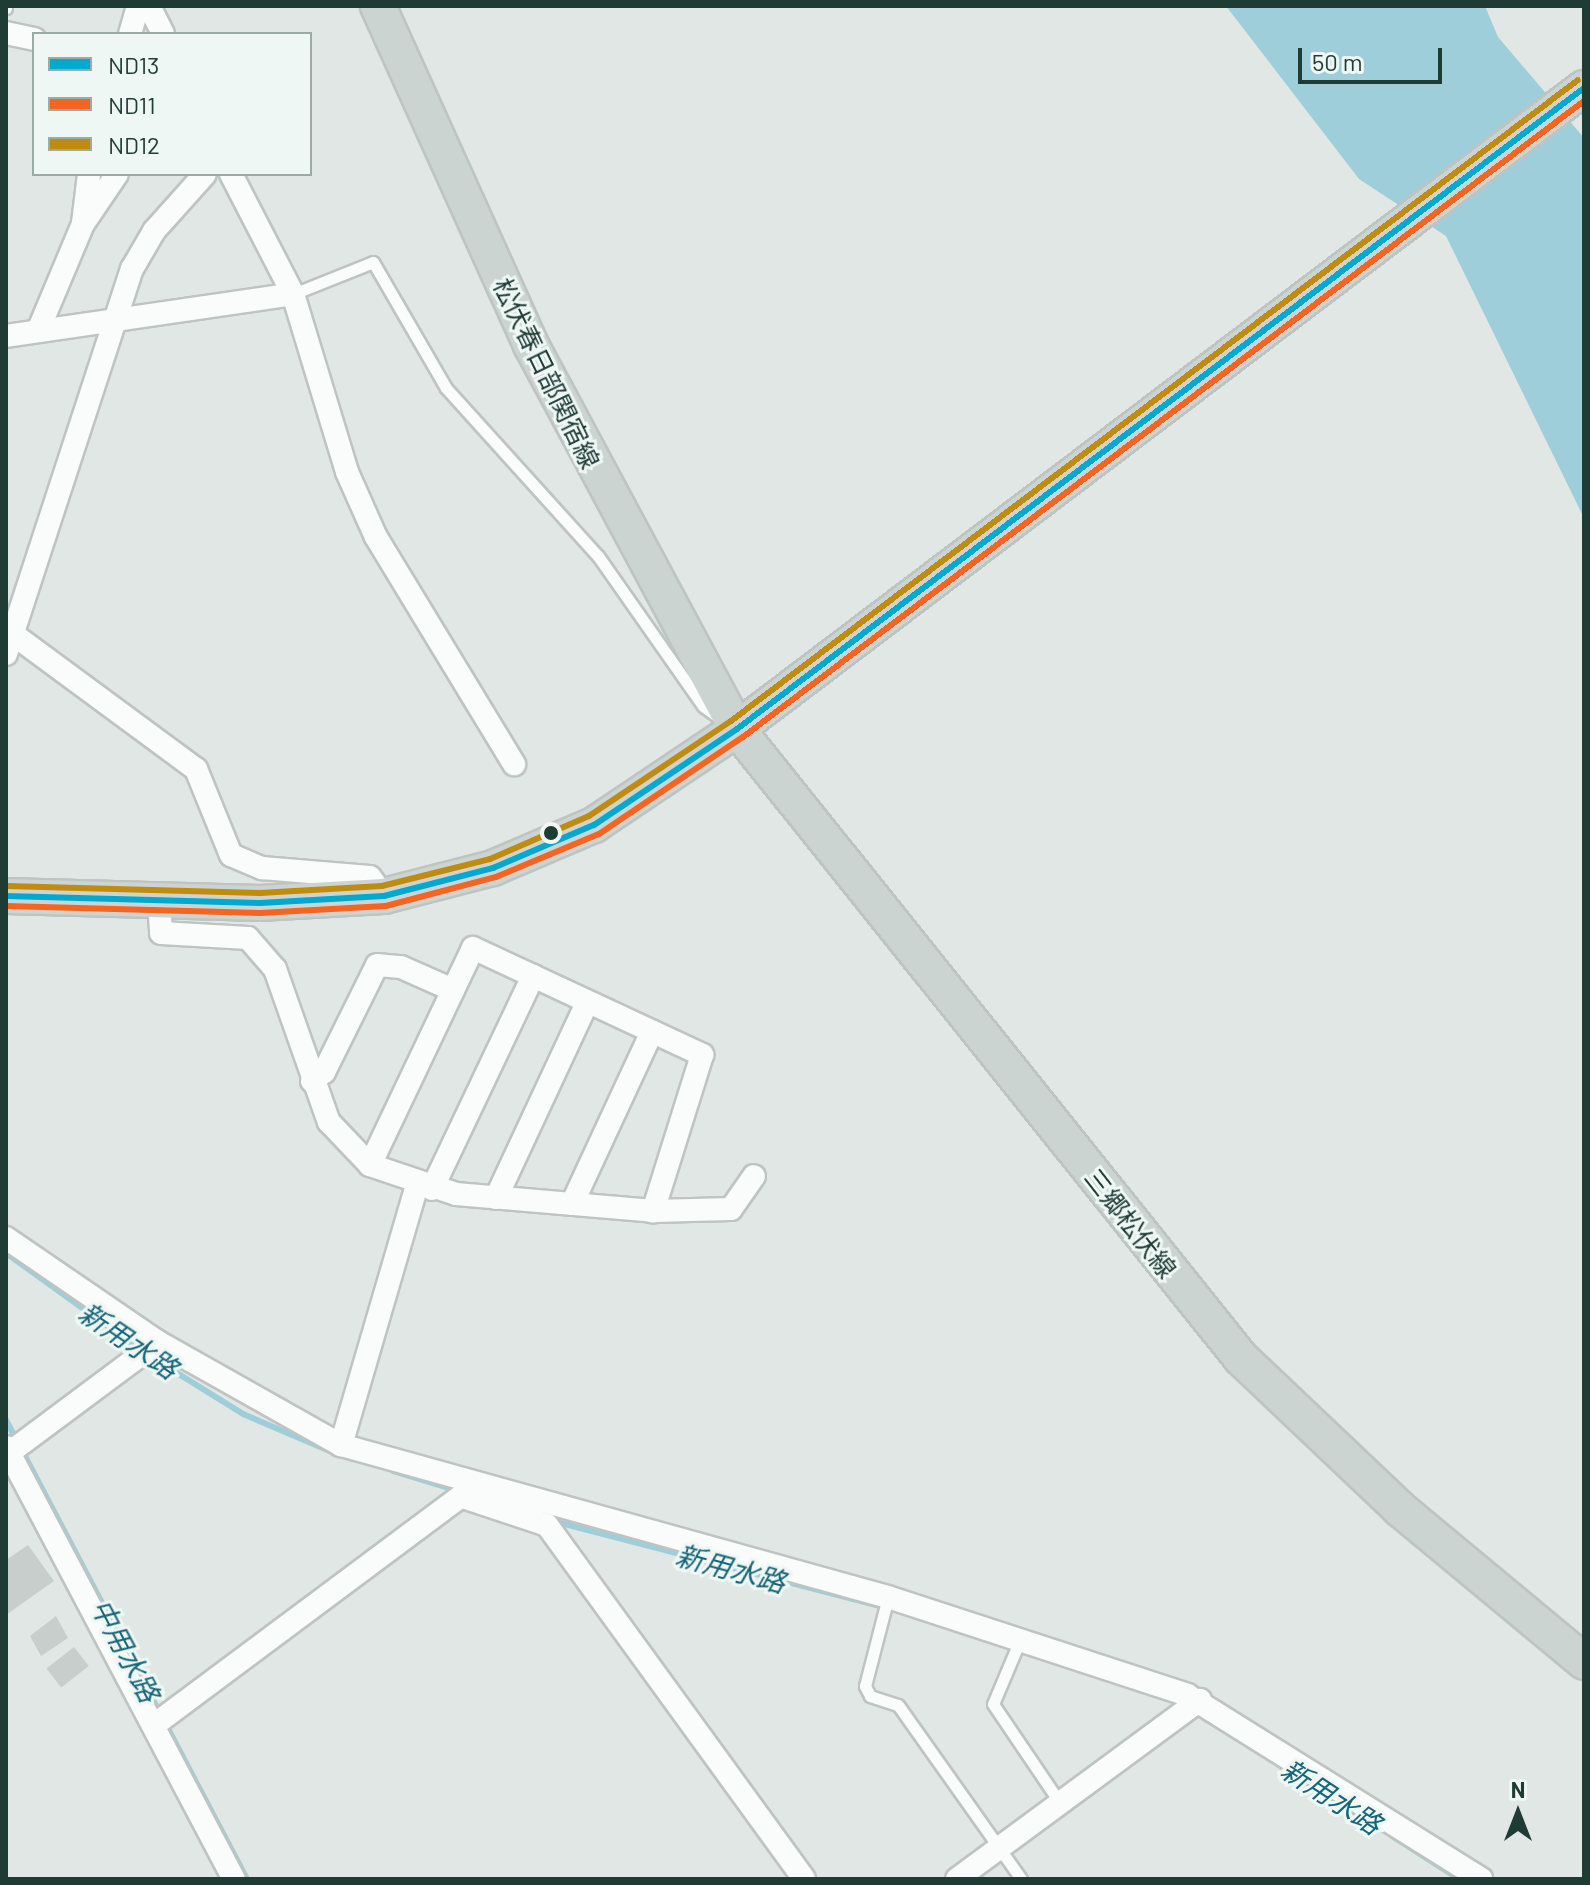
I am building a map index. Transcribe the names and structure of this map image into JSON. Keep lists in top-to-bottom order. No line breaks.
{"streets":{"main road":["松伏春日部関宿線","三郷松伏線"]},"crossings":[["松伏春日部関宿線","三郷松伏線"]],"water":["新用水路","中用水路"],"lines":["transit line ND12","transit line ND13","transit line ND11"],"legend":["ND13","ND11","ND12"],"scale_bar":"50 m","north":"top"}
